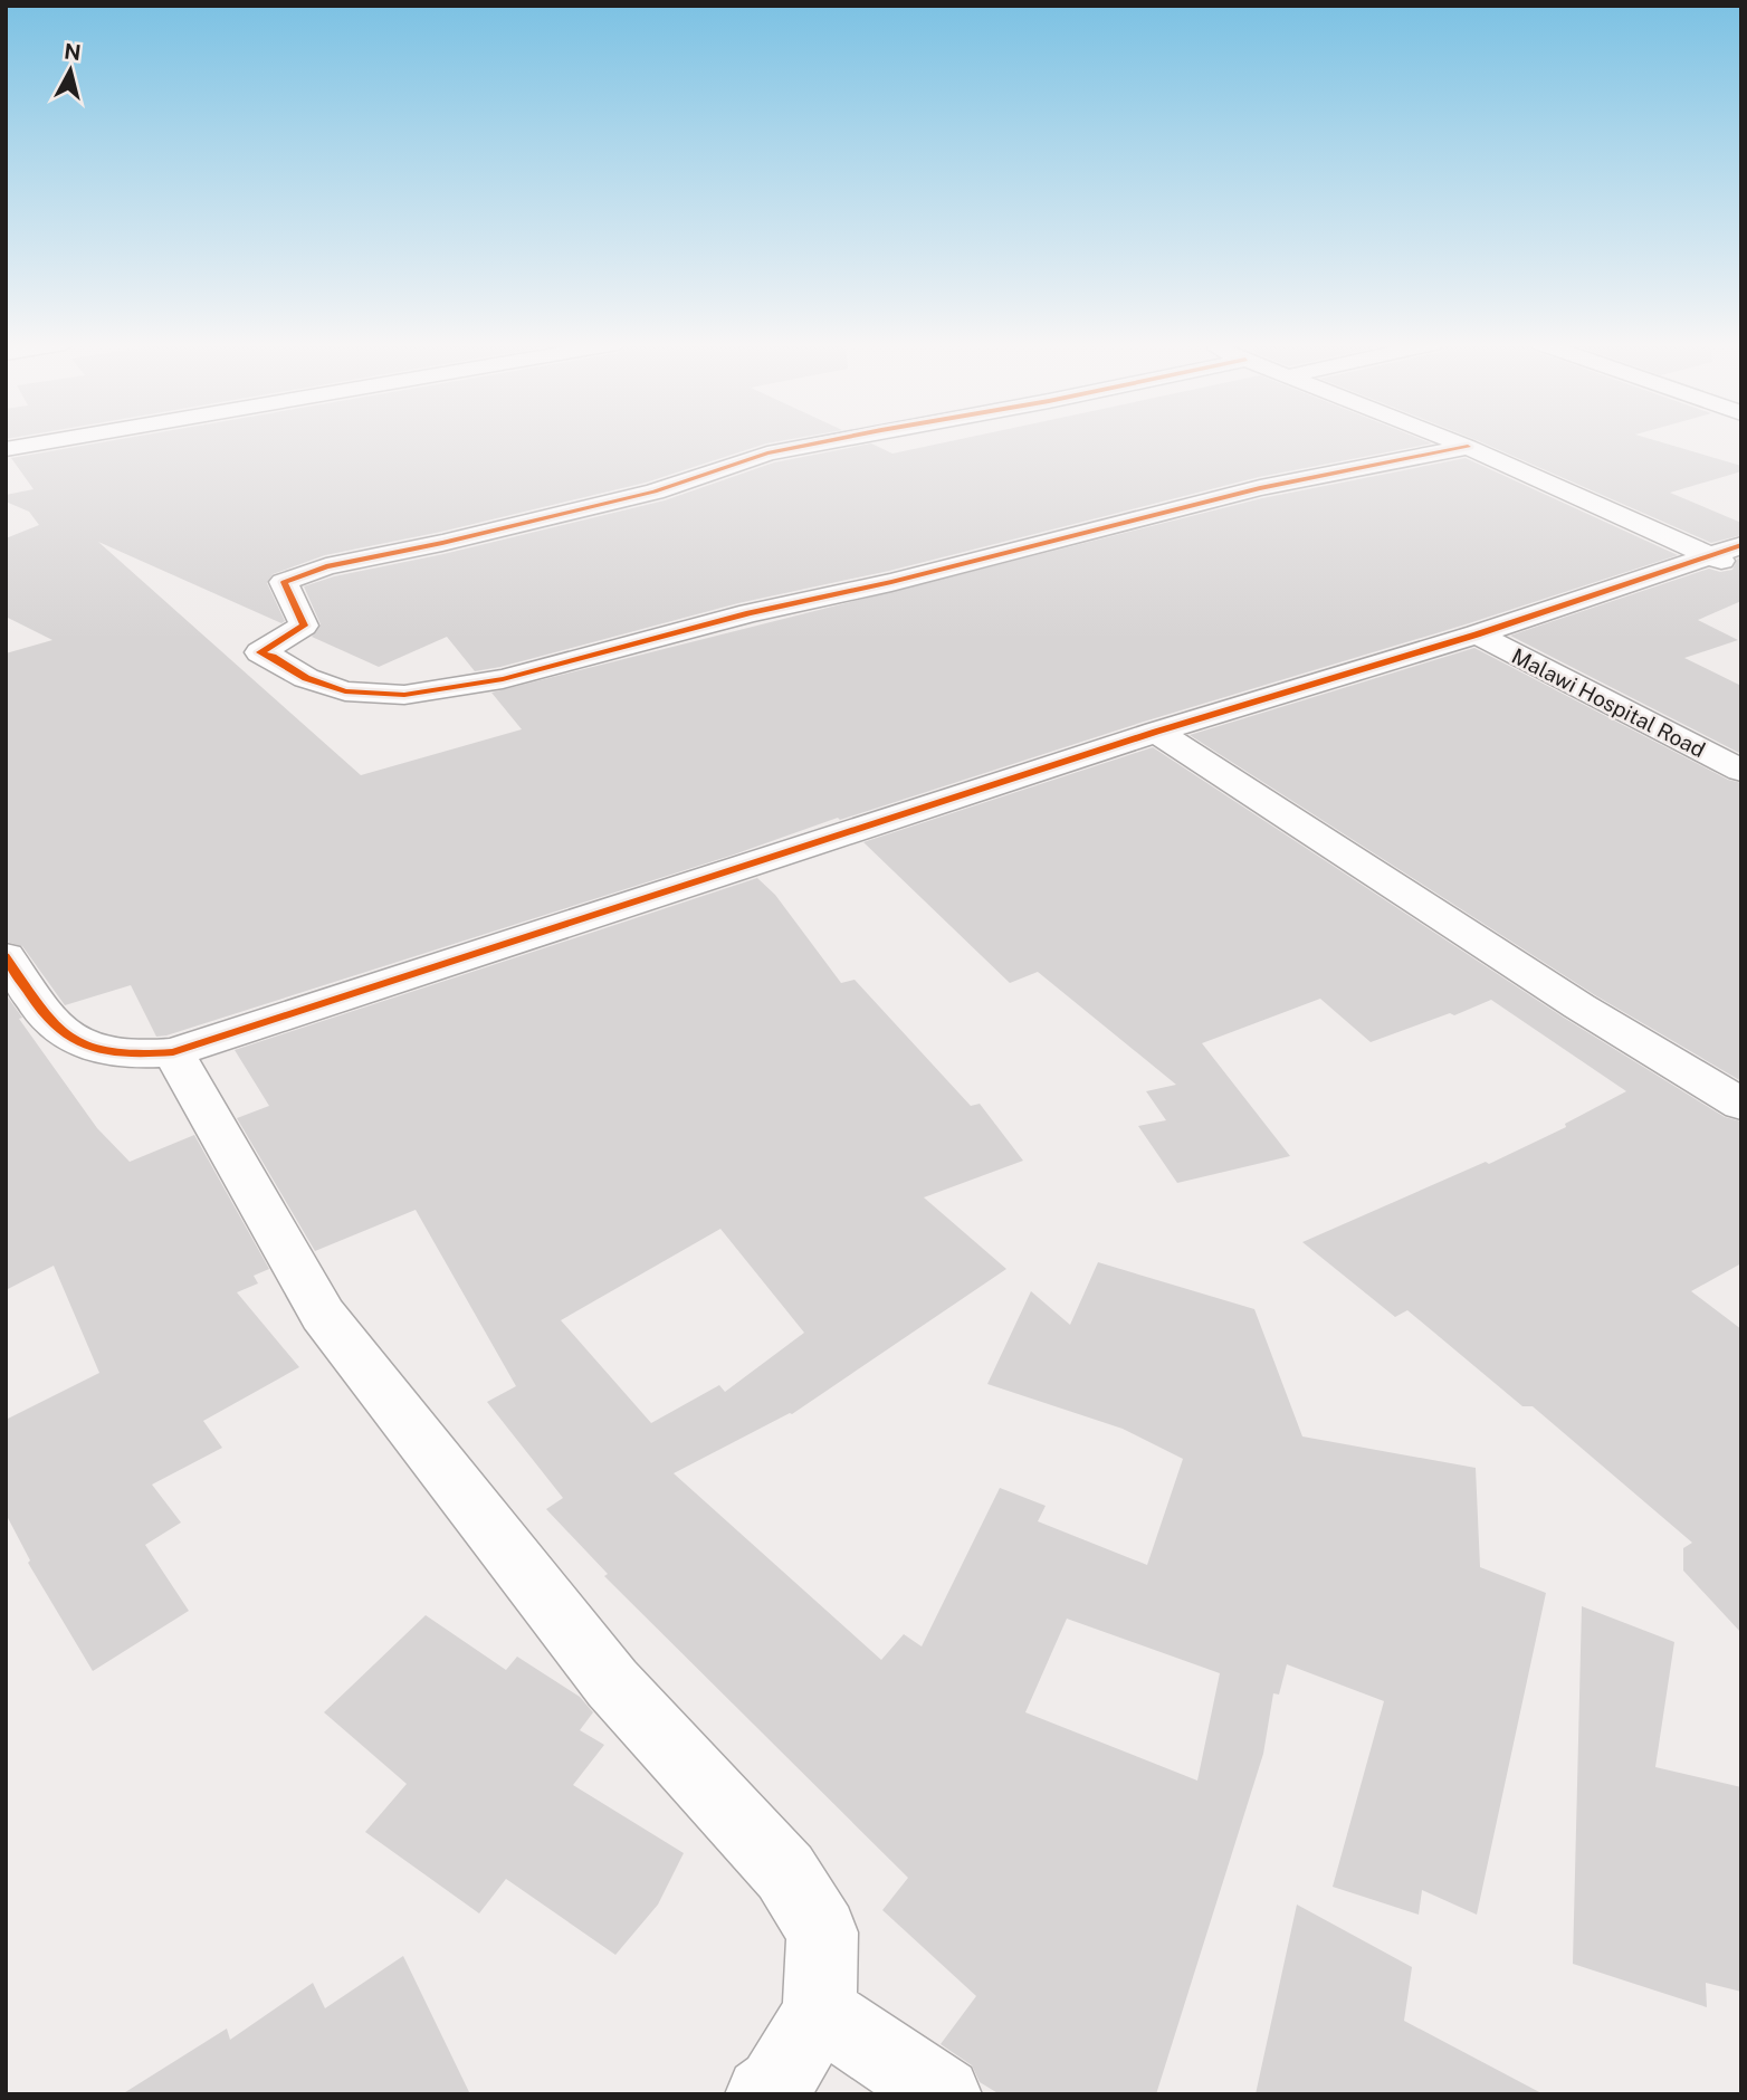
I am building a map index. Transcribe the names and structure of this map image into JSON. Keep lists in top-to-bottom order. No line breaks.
{"streets":{"street":["Malawi Hospital Road"]},"north":"top"}
